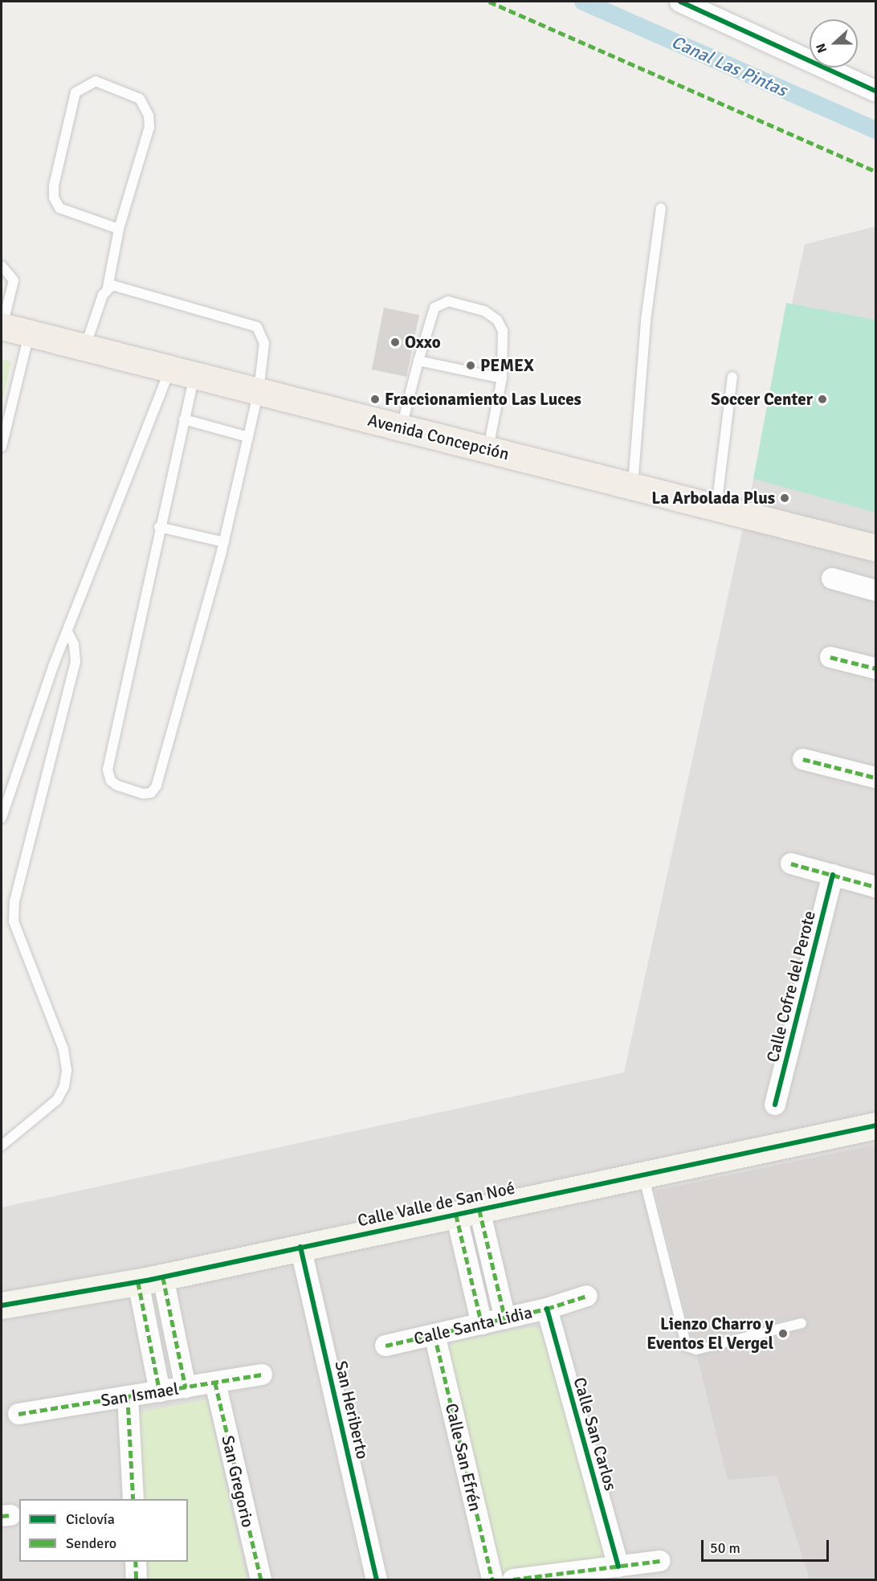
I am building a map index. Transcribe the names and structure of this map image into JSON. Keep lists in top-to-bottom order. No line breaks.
{"streets":{"main road":["Avenida Concepción"],"street":["Calle Cofre del Perote","Calle Valle de San Noé","Calle Santa Lidia","San Ismael","San Heriberto","Calle San Carlos","Calle San Efrén","San Gregorio"]},"crossings":[["Calle Valle de San Noé","San Heriberto"],["Calle Santa Lidia","Calle San Carlos"],["Calle Santa Lidia","Calle San Efrén"],["San Ismael","San Gregorio"]],"water":["Canal Las Pintas"],"places":["Oxxo","PEMEX","Fraccionamiento Las Luces","Soccer Center","La Arbolada Plus","Lienzo Charro y Eventos El Vergel"],"legend":["Ciclovía","Sendero"],"scale_bar":"50 m","north":"left"}
